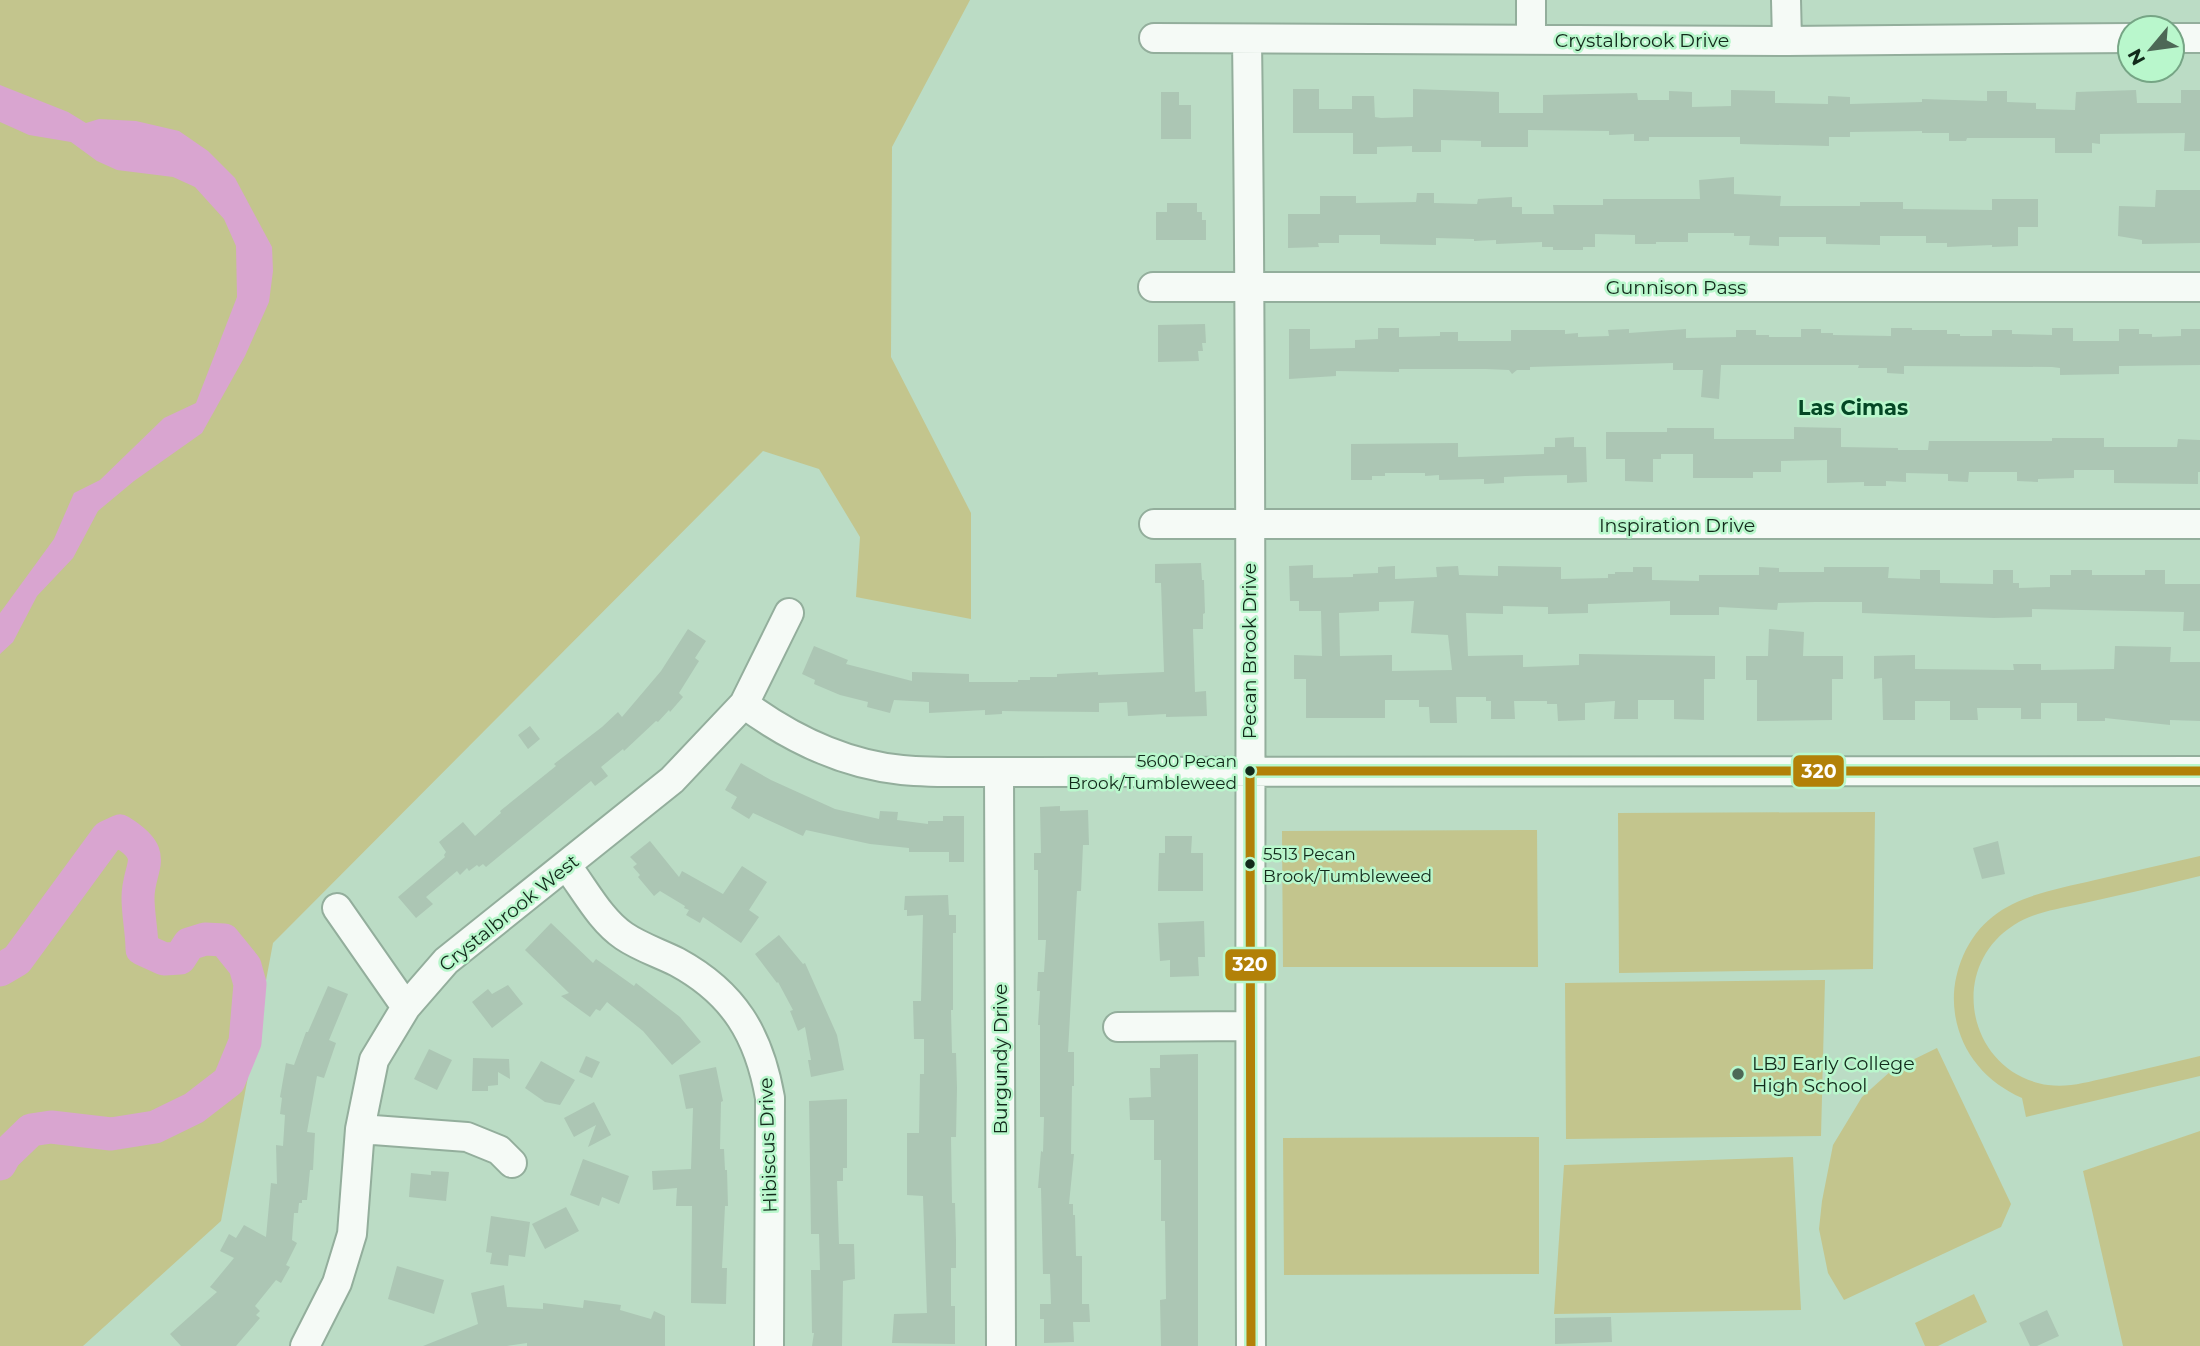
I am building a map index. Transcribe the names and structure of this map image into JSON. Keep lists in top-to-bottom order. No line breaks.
{"streets":{"street":["Crystalbrook Drive","Gunnison Pass","Inspiration Drive","Pecan Brook Drive","Crystalbrook West","Burgundy Drive","Hibiscus Drive"]},"crossings":[["Crystalbrook Drive","Pecan Brook Drive"],["Gunnison Pass","Pecan Brook Drive"],["Inspiration Drive","Pecan Brook Drive"],["Crystalbrook West","Hibiscus Drive"]],"districts":["Las Cimas"],"places":["5600 Pecan Brook/Tumbleweed","5513 Pecan Brook/Tumbleweed","LBJ Early College High School"],"lines":["transit line 320"],"north":"bottom left"}
